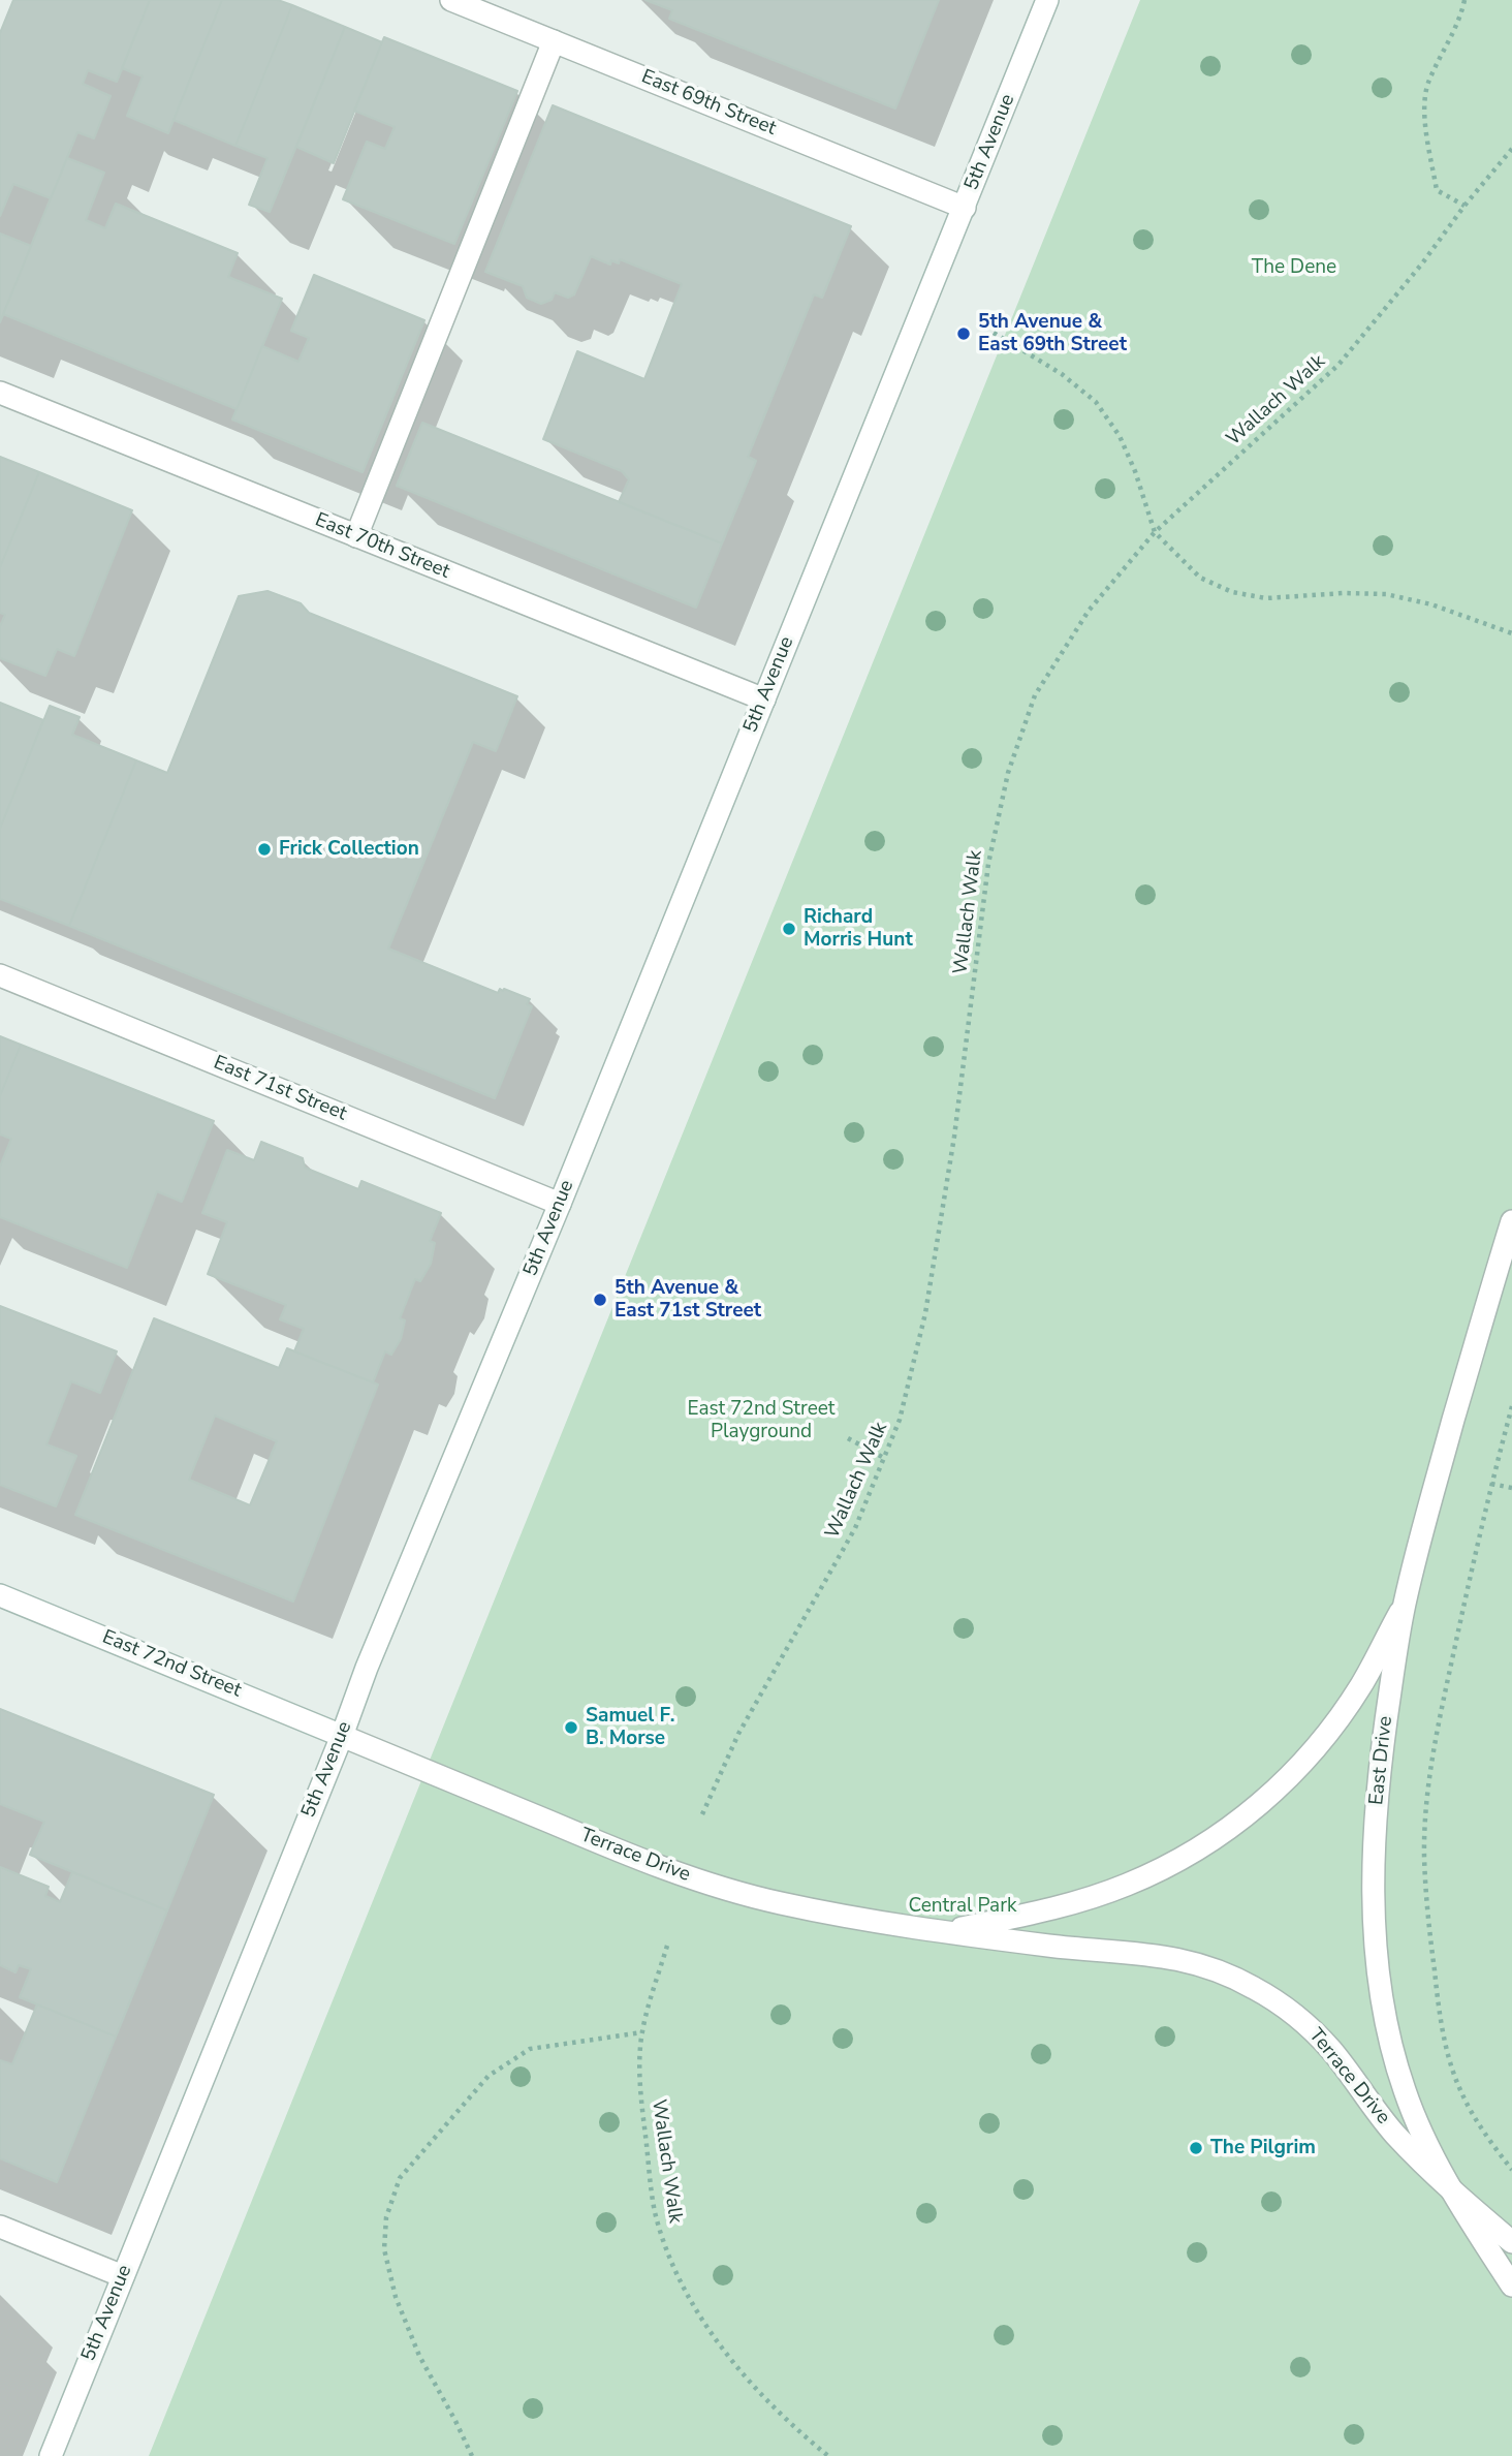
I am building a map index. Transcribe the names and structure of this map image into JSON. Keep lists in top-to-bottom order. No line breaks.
{"streets":{"street":["East 69th Street","5th Avenue","East 70th Street","East 71st Street","East 72nd Street","East Drive","Terrace Drive"],"path":["Wallach Walk"]},"crossings":[["East 69th Street","5th Avenue"],["5th Avenue","East 70th Street"],["5th Avenue","East 71st Street"],["5th Avenue","East 72nd Street"],["5th Avenue","Terrace Drive"],["East 72nd Street","Terrace Drive"],["East Drive","Terrace Drive"]],"parks":["The Dene","East 72nd Street Playground","Central Park"],"places":["5th Avenue & East 69th Street","Frick Collection","Richard Morris Hunt","5th Avenue & East 71st Street","Samuel F. B. Morse","The Pilgrim"]}
